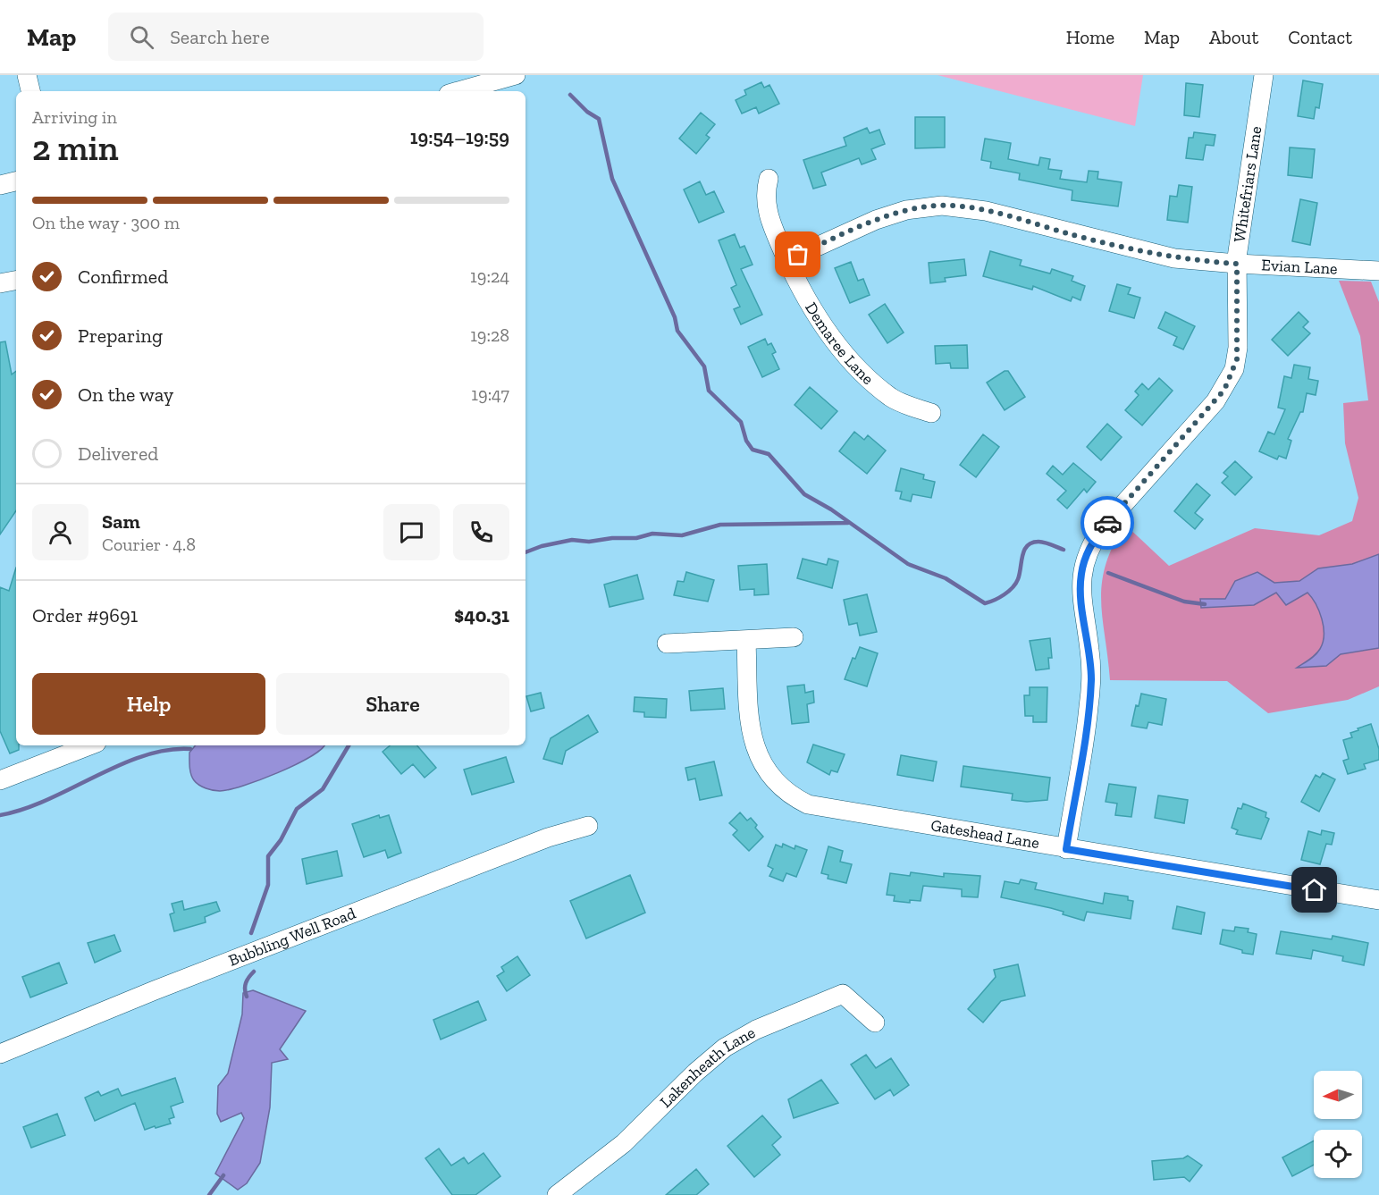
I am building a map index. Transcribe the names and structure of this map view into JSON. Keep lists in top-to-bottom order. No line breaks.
{"streets":{"street":["Whitefriars Lane","Evian Lane","Demaree Lane","Gateshead Lane","Bubbling Well Road","Lakenheath Lane"]},"crossings":[["Whitefriars Lane","Evian Lane"],["Whitefriars Lane","Gateshead Lane"],["Evian Lane","Demaree Lane"]],"north":"left","page":{"header":"Map","search":"Search here","nav":["Home","Map","About","Contact"],"heading":["2 min","Arriving in","19:54–19:59"],"panel":["Sam","Courier · 4.8","Order #9691","$40.31"],"bar":"On the way · 300 m","list":[["Confirmed","19:24"],["Preparing","19:28"],["On the way","19:47"],"Delivered"],"buttons":["Help","Share"]}}
